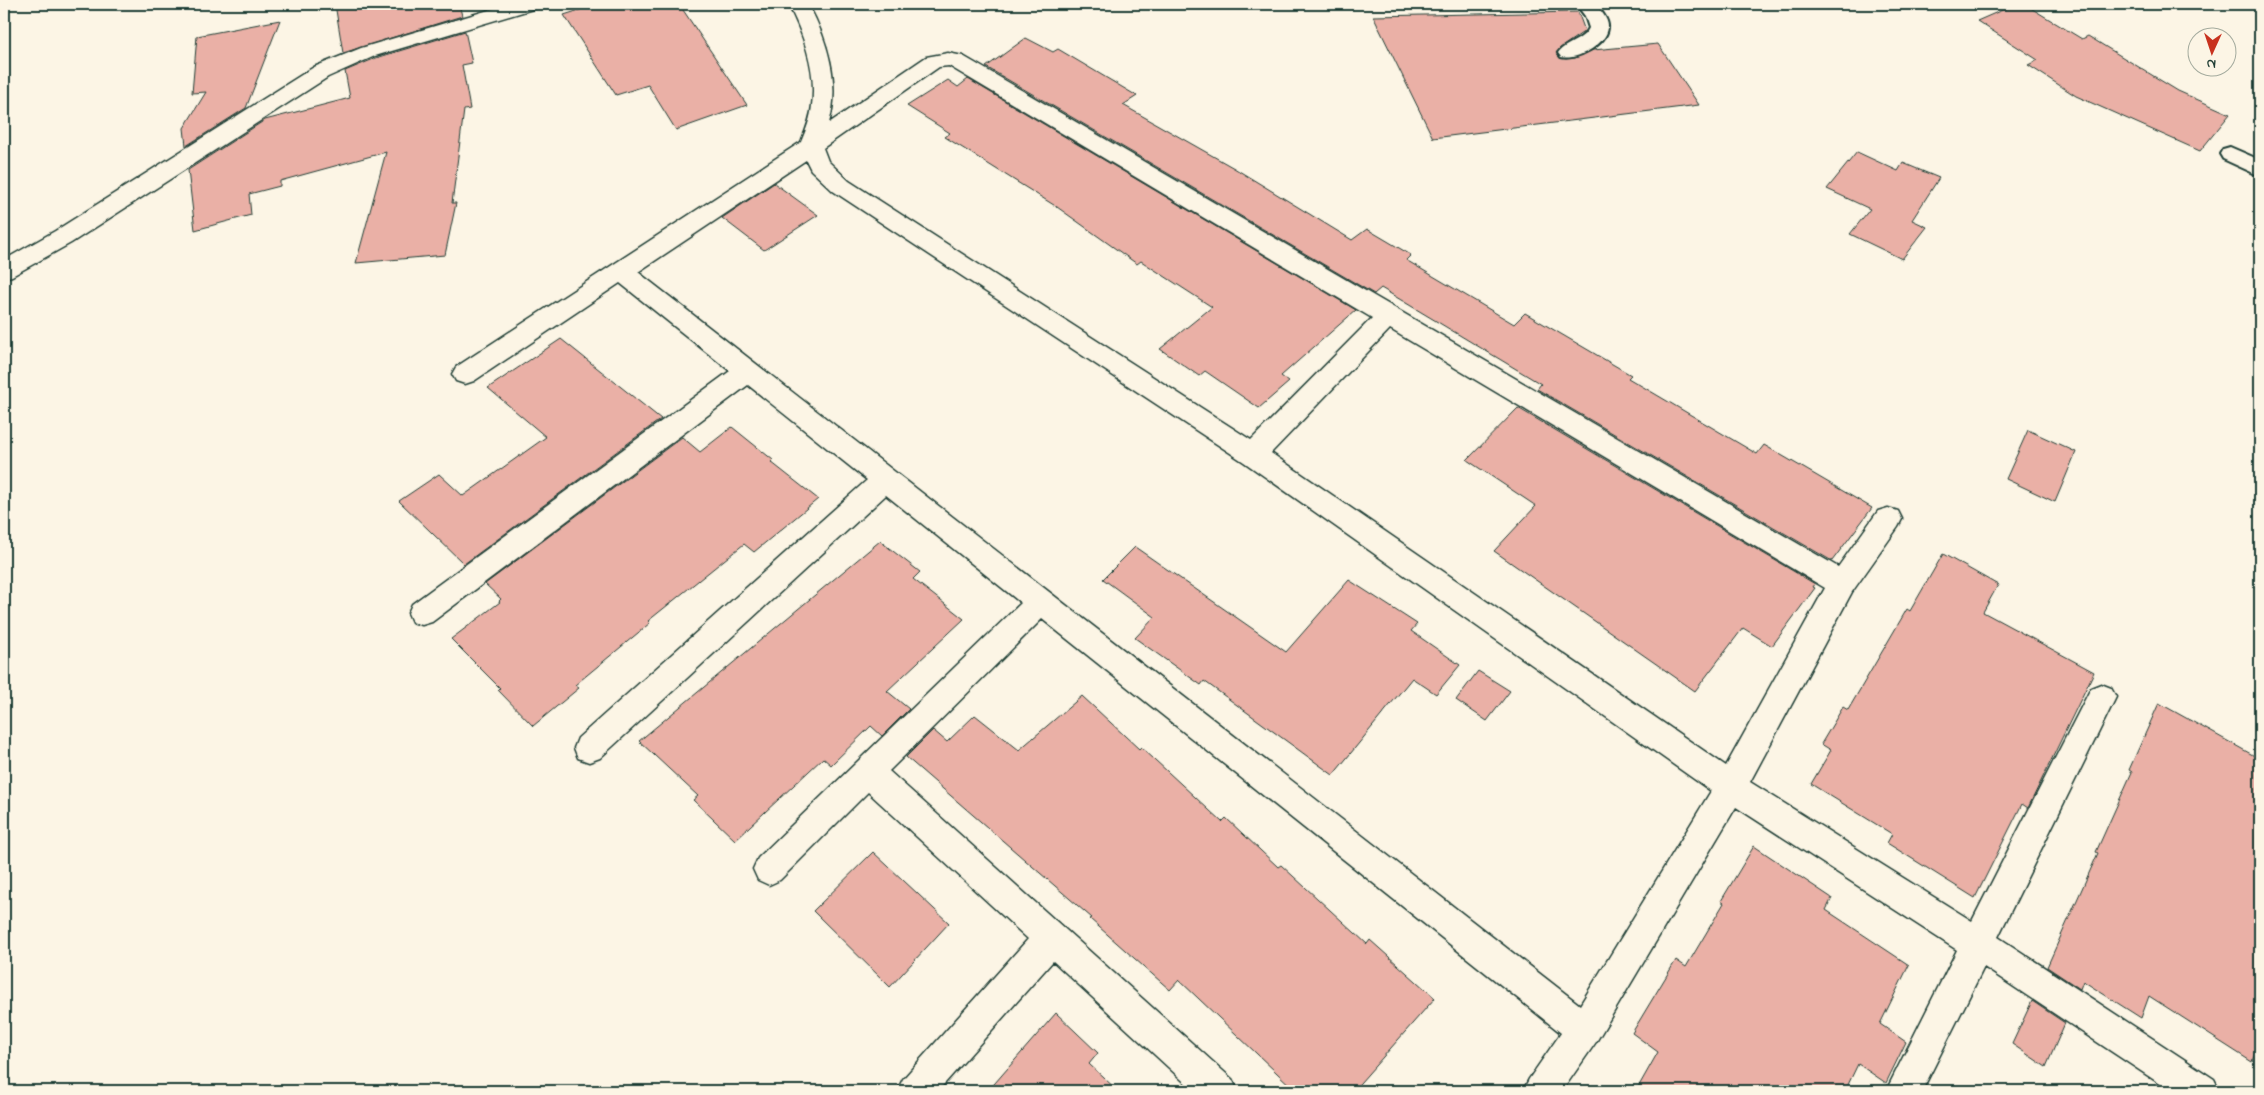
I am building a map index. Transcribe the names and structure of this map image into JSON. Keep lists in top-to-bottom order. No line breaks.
{"north":"bottom"}
